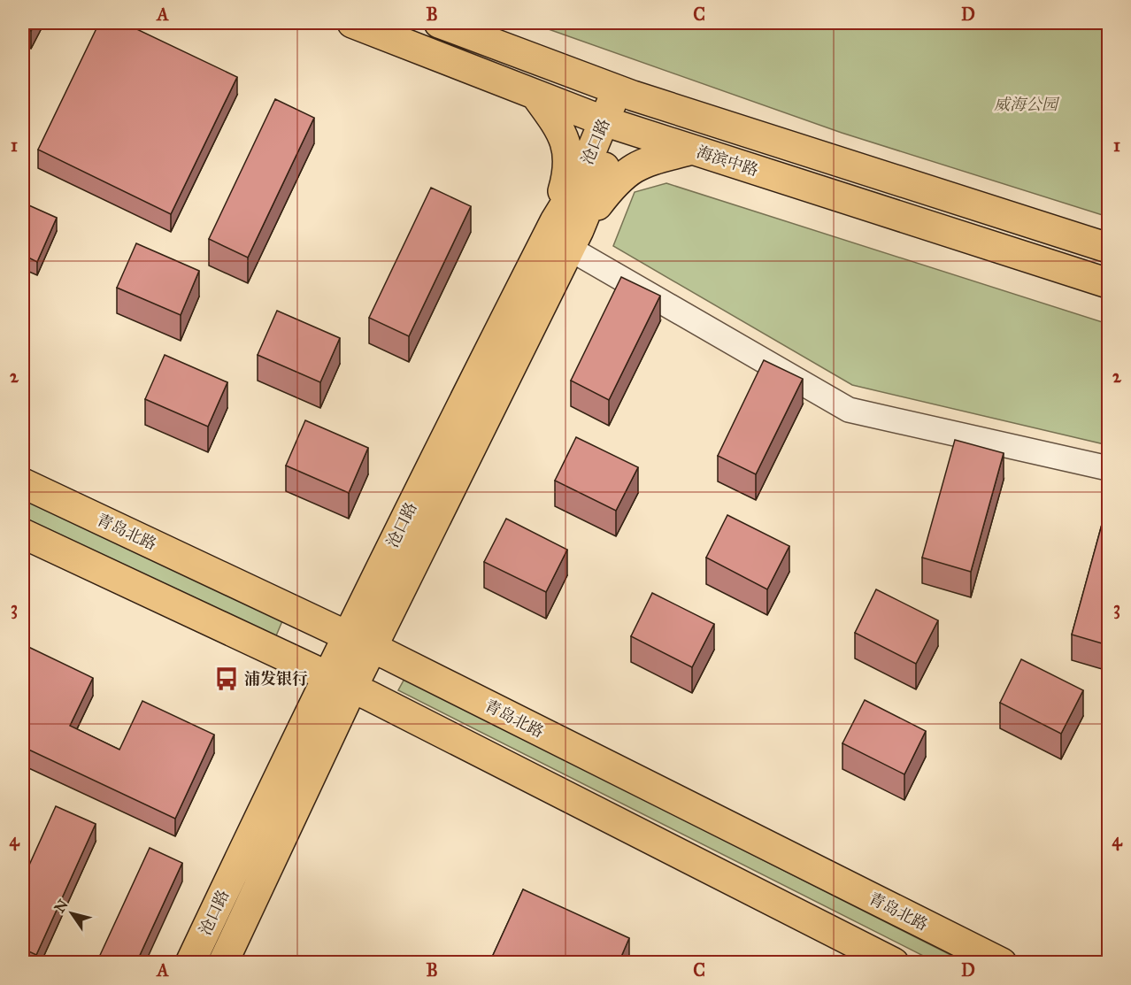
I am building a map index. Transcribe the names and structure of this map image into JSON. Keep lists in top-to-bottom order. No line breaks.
{"streets":{"main road":["沧口路","海滨中路","青岛北路"]},"crossings":[["沧口路","海滨中路"],["沧口路","青岛北路"]],"parks":["威海公园"],"places":{"bus stop":["浦发银行"]},"north":"top left","grid":{"columns":["A","B","C","D"],"rows":["1","2","3","4"]}}
